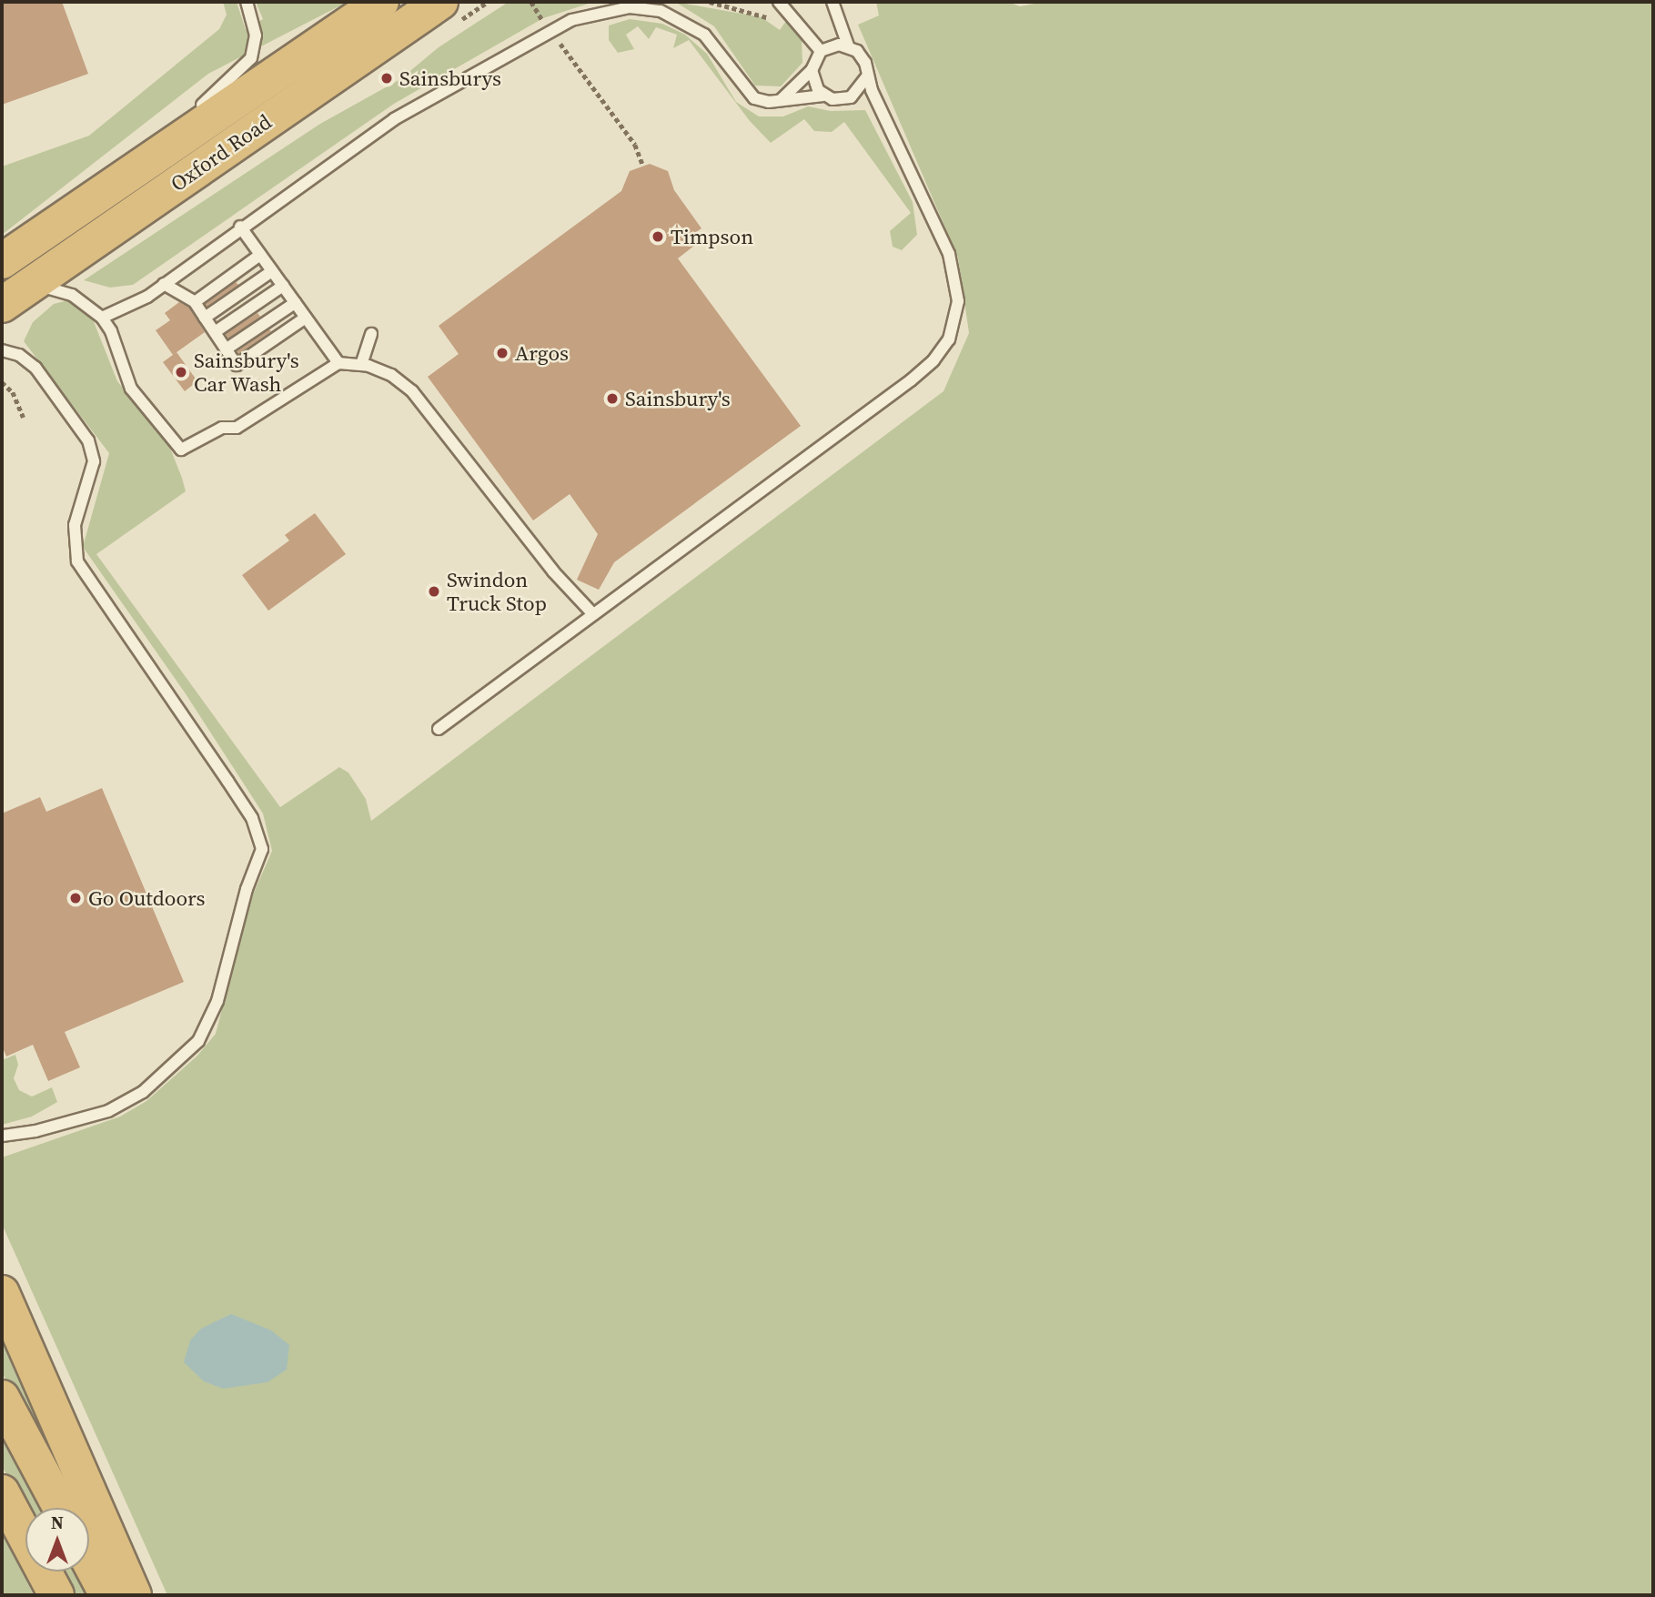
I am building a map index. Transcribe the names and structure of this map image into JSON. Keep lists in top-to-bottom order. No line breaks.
{"streets":{"highway":["Oxford Road"]},"places":["Sainsburys","Timpson","Argos","Sainsbury's Car Wash","Sainsbury's","Swindon Truck Stop","Go Outdoors"],"north":"top"}
